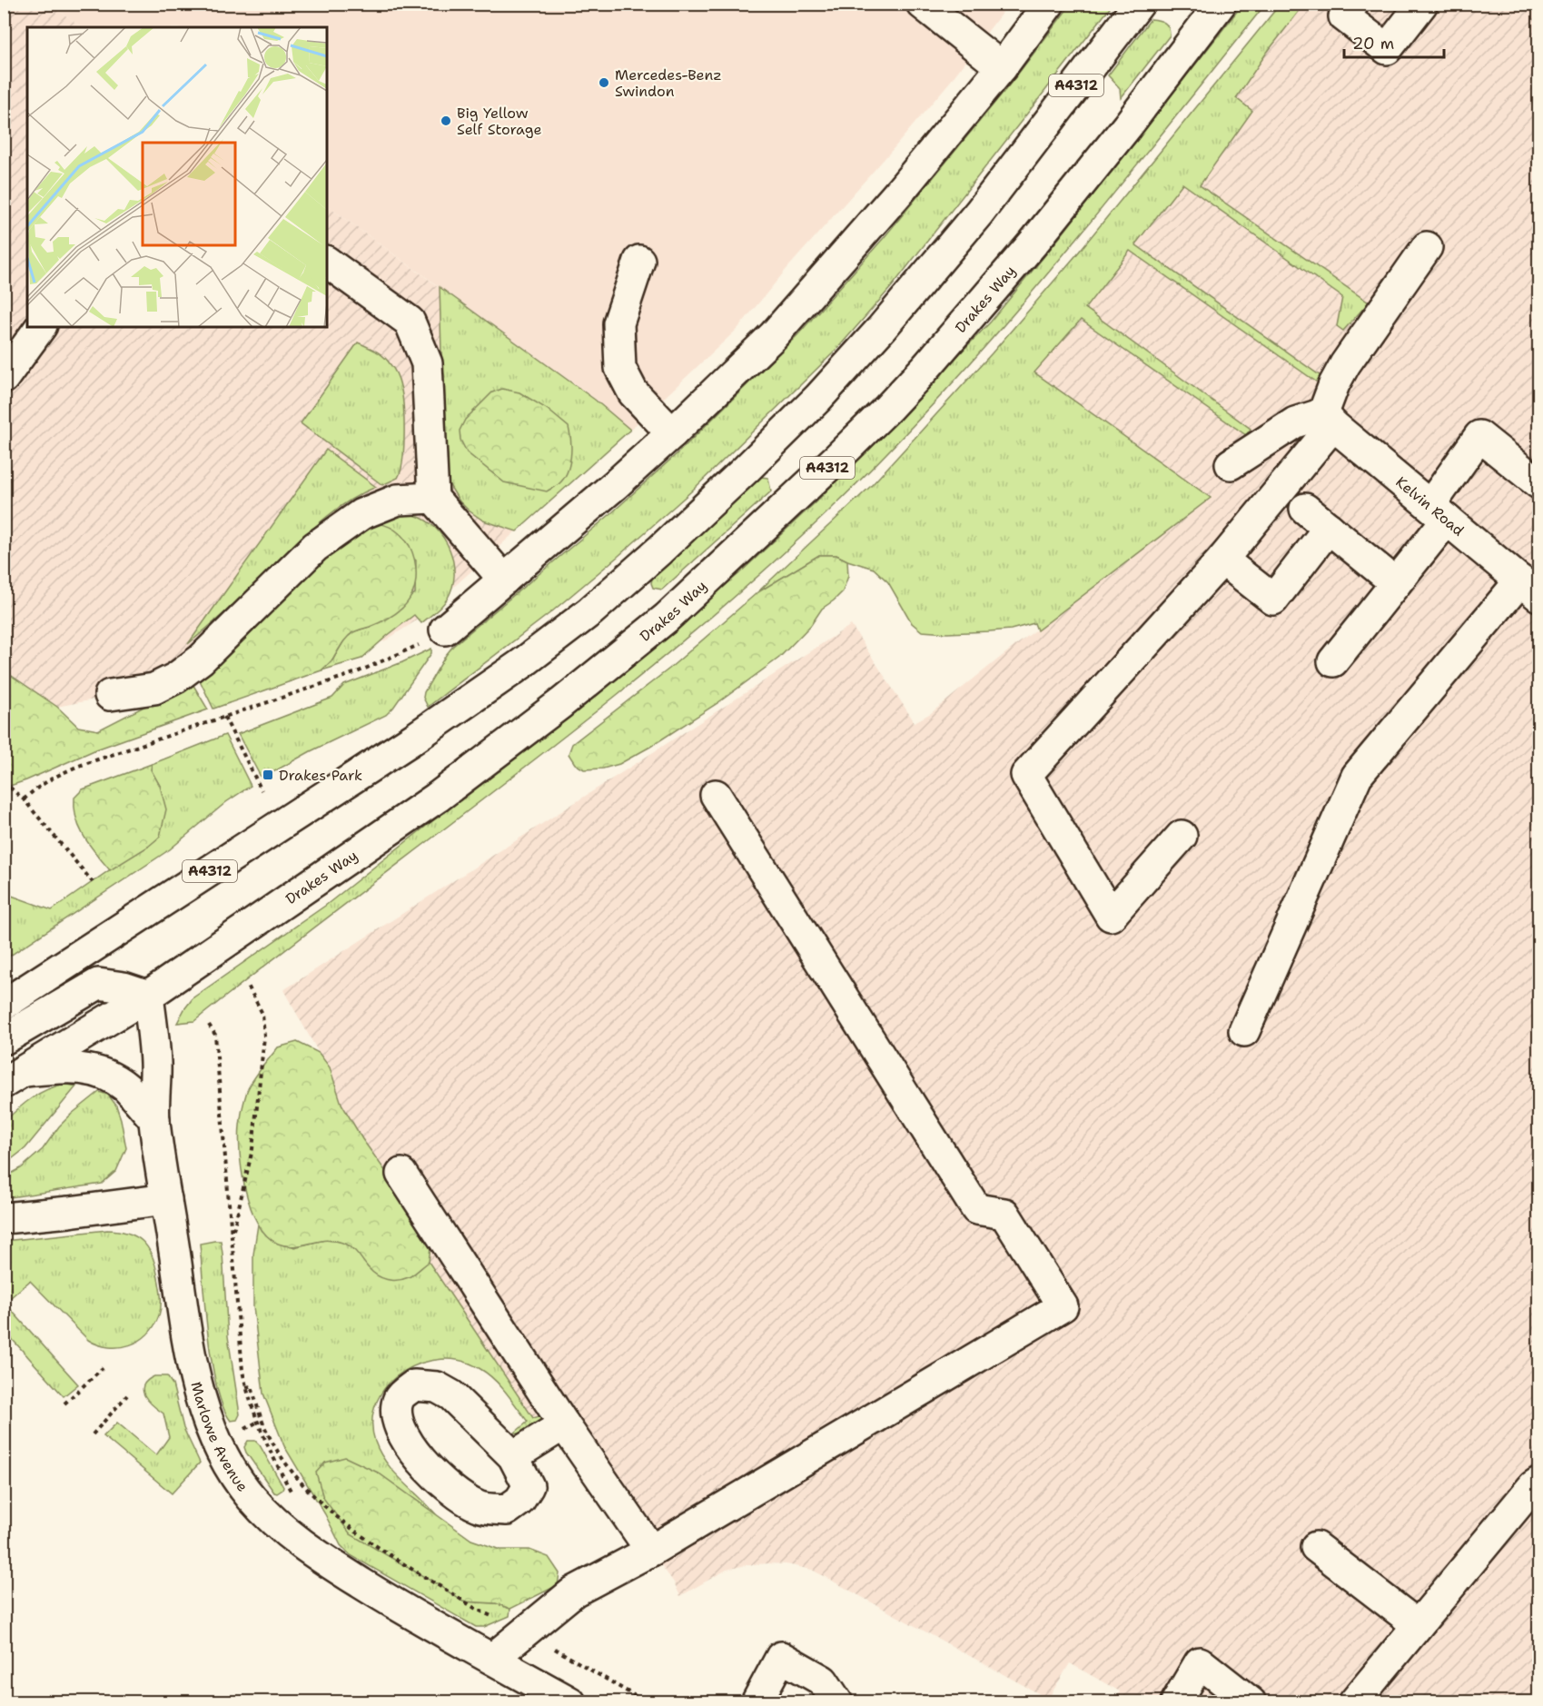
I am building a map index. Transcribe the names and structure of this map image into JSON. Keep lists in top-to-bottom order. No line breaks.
{"streets":{"main road":["A4312","Drakes Way","Kelvin Road","Marlowe Avenue"]},"crossings":[["Drakes Way","Marlowe Avenue"]],"places":{"other":["Mercedes-Benz Swindon","Big Yellow Self Storage"],"transit":["Drakes Park"]},"scale_bar":"20 m"}
